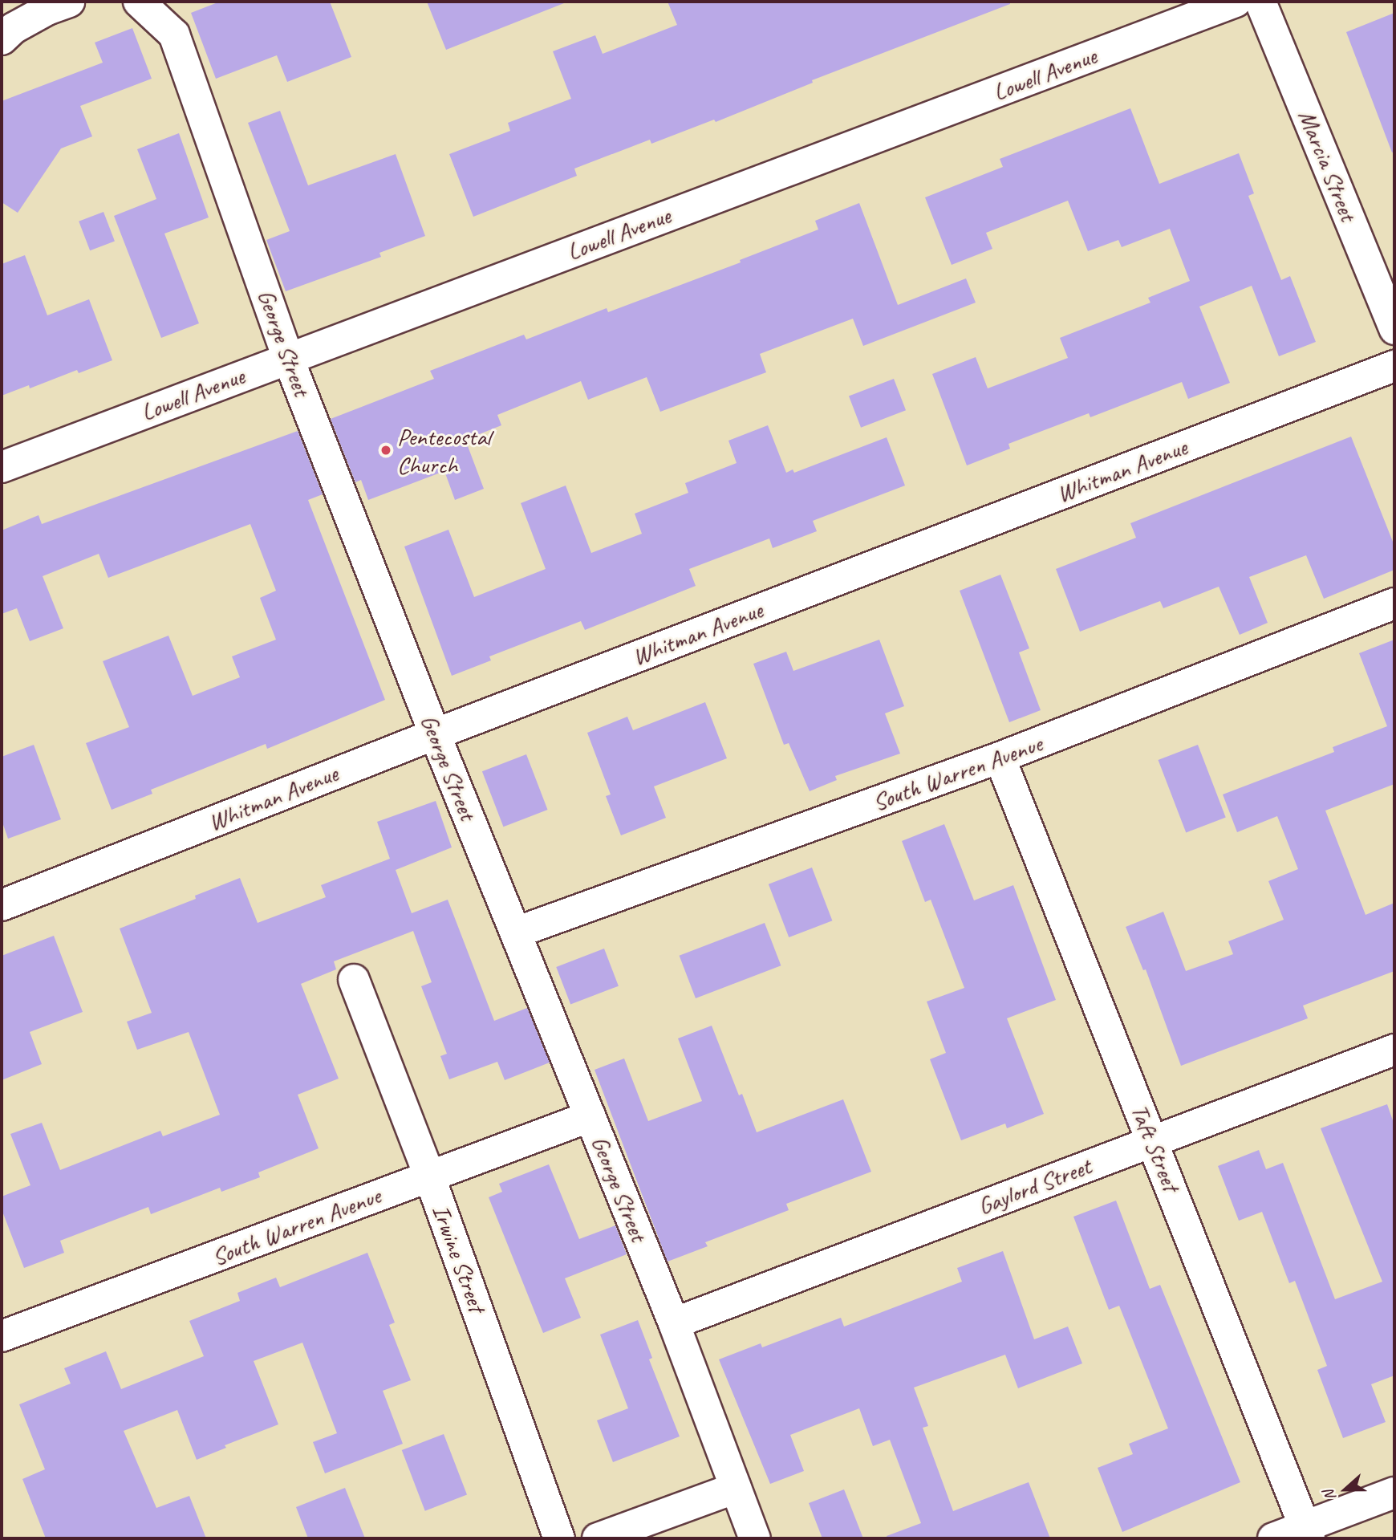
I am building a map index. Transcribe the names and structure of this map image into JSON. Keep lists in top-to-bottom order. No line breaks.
{"streets":{"street":["Lowell Avenue","Marcia Street","George Street","Whitman Avenue","South Warren Avenue","Taft Street","Gaylord Street","Irwine Street"]},"crossings":[["Lowell Avenue","George Street"],["George Street","Whitman Avenue"],["George Street","South Warren Avenue"],["George Street","Gaylord Street"],["South Warren Avenue","Taft Street"],["South Warren Avenue","Irwine Street"],["Taft Street","Gaylord Street"]],"places":["Pentecostal Church"],"north":"left"}
